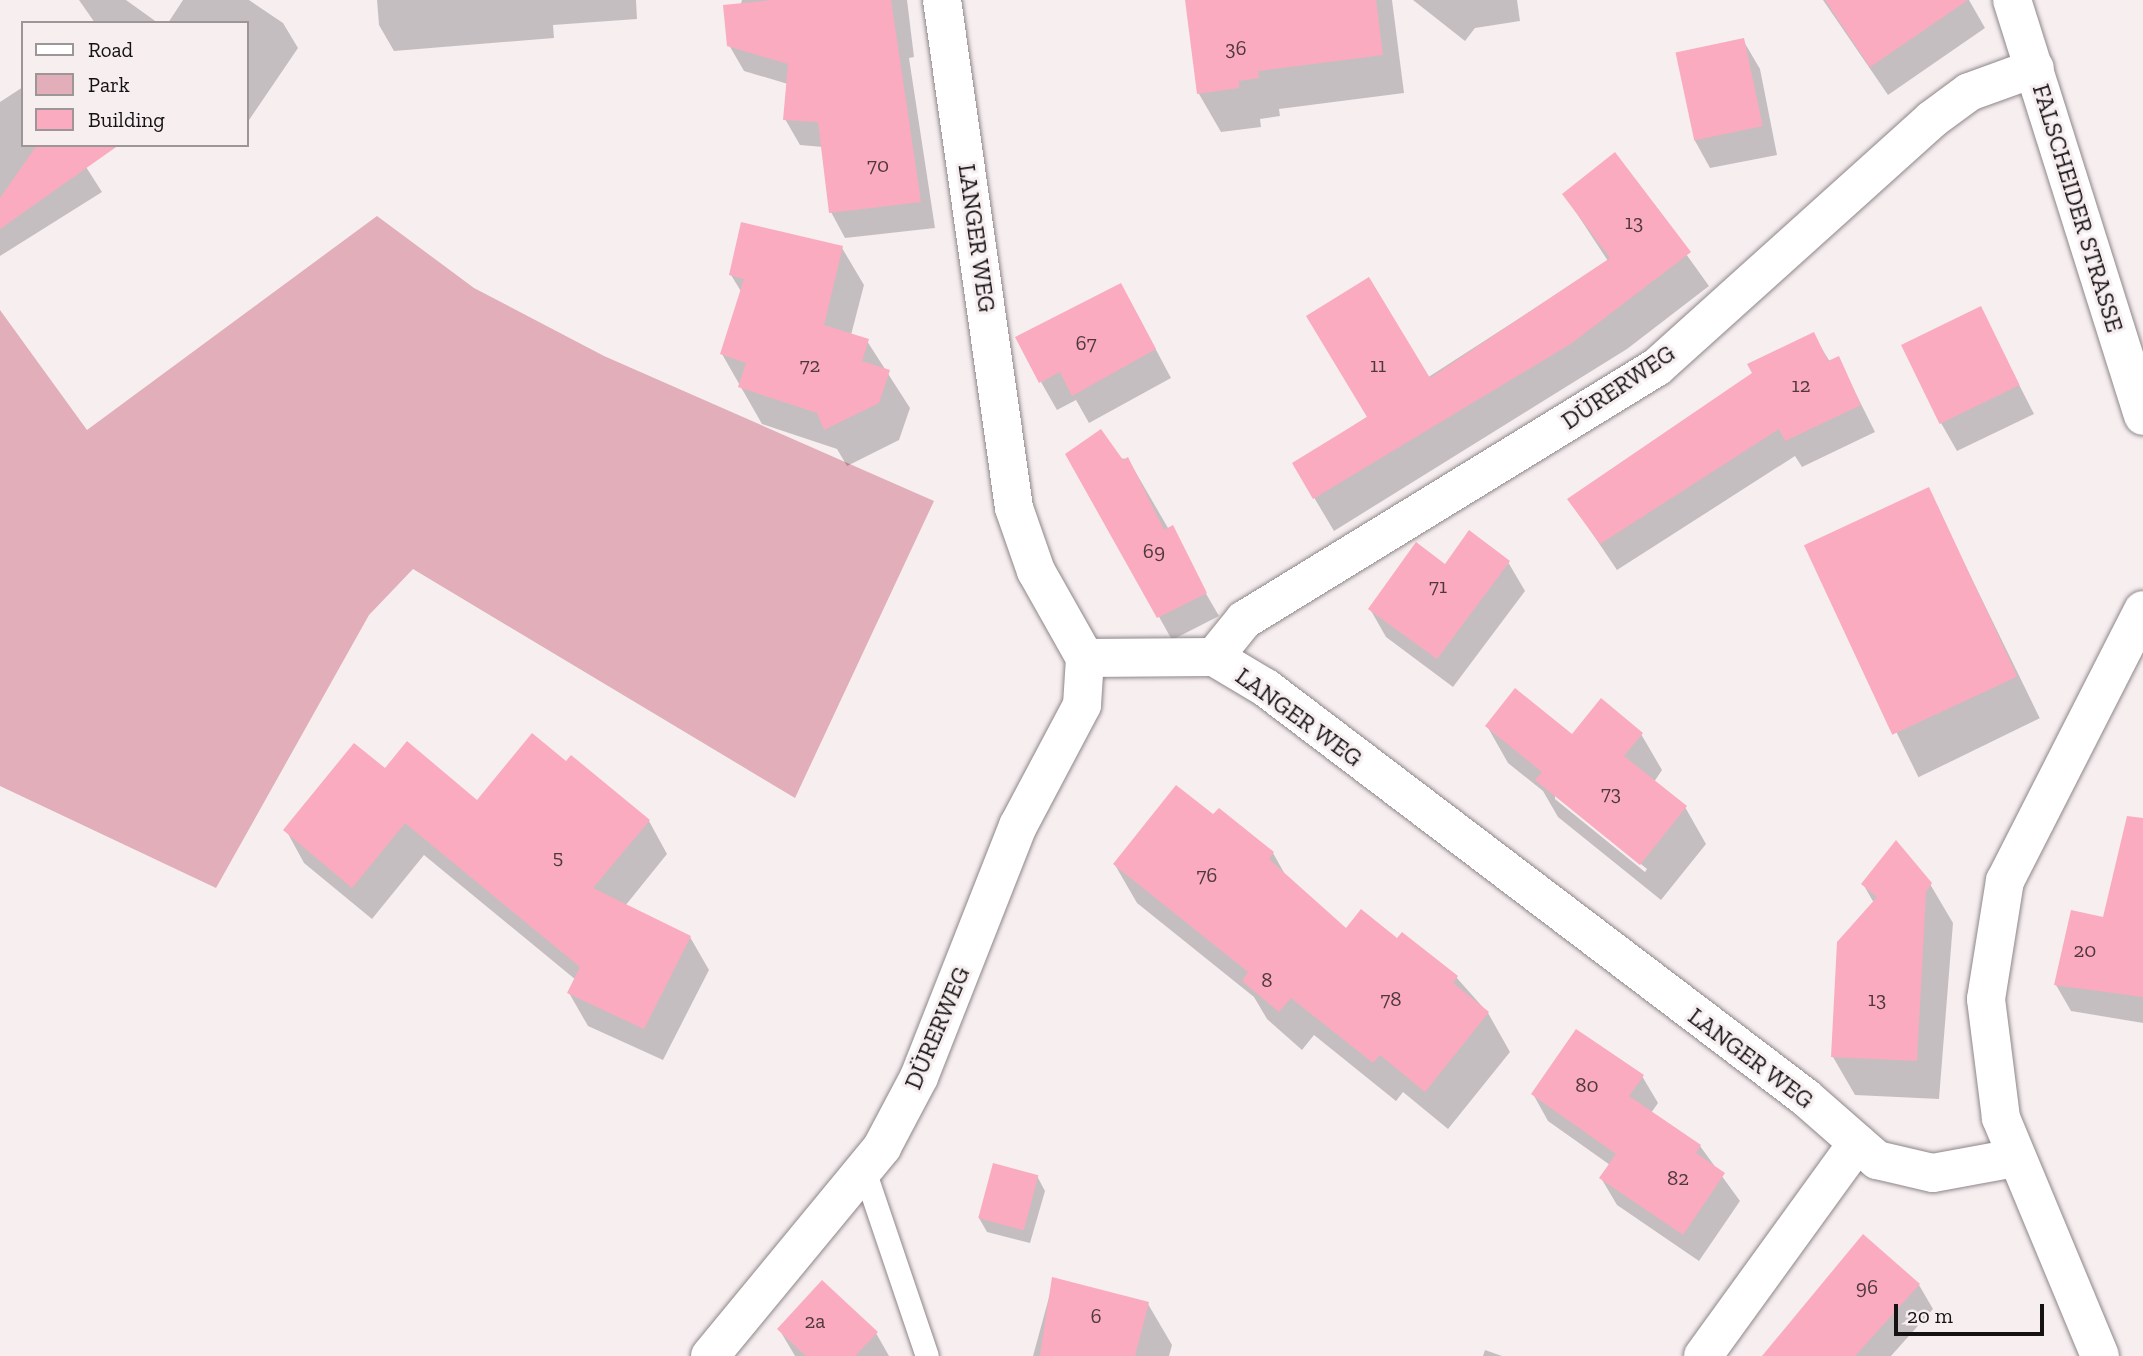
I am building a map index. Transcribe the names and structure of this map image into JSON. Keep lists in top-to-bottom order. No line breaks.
{"streets":{"street":["FALSCHEIDER STRASSE","LANGER WEG","DÜRERWEG"]},"crossings":[["FALSCHEIDER STRASSE","DÜRERWEG"],["LANGER WEG","DÜRERWEG"]],"house_numbers":["36","70","13","67","72","11","12","69","71","73","5","76","20","8","78","13","80","82","96","6","2a"],"legend":["Road","Park","Building"],"scale_bar":"20 m"}
